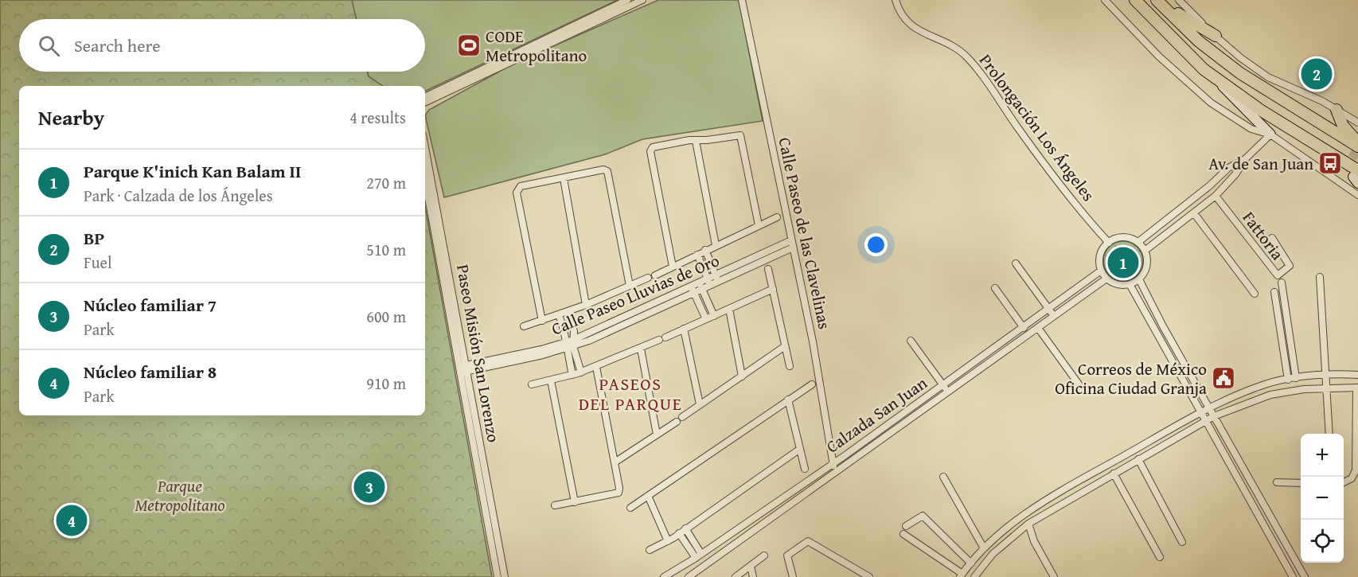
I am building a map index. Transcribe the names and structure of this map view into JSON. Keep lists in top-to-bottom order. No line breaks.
{"streets":{"street":["Prolongación Los Ángeles","Calle Paseo de las Clavelinas","Fattoria","Calle Paseo Lluvias de Oro","Paseo Misión San Lorenzo","Calzada San Juan"]},"crossings":[["Prolongación Los Ángeles","Calzada San Juan"],["Calle Paseo de las Clavelinas","Calle Paseo Lluvias de Oro"],["Calle Paseo de las Clavelinas","Calzada San Juan"],["Calle Paseo Lluvias de Oro","Paseo Misión San Lorenzo"]],"districts":["PASEOS DEL PARQUE"],"parks":["Parque Metropolitano"],"places":{"sports":["CODE Metropolitano"],"bus stop":["Av. de San Juan"],"public building":["Correos de México Oficina Ciudad Granja"]},"page":{"search":"Search here","pins":["2","1","3","4"],"heading":["Nearby","4 results"],"list":[{"mark":"1","name":"Parque K'inich Kan Balam II","note":"Park · Calzada de los Ángeles","value":"270 m"},{"mark":"2","name":"BP","note":"Fuel","value":"510 m"},{"mark":"3","name":"Núcleo familiar 7","note":"Park","value":"600 m"},{"mark":"4","name":"Núcleo familiar 8","note":"Park","value":"910 m"}],"map_buttons":["+","−"]}}
